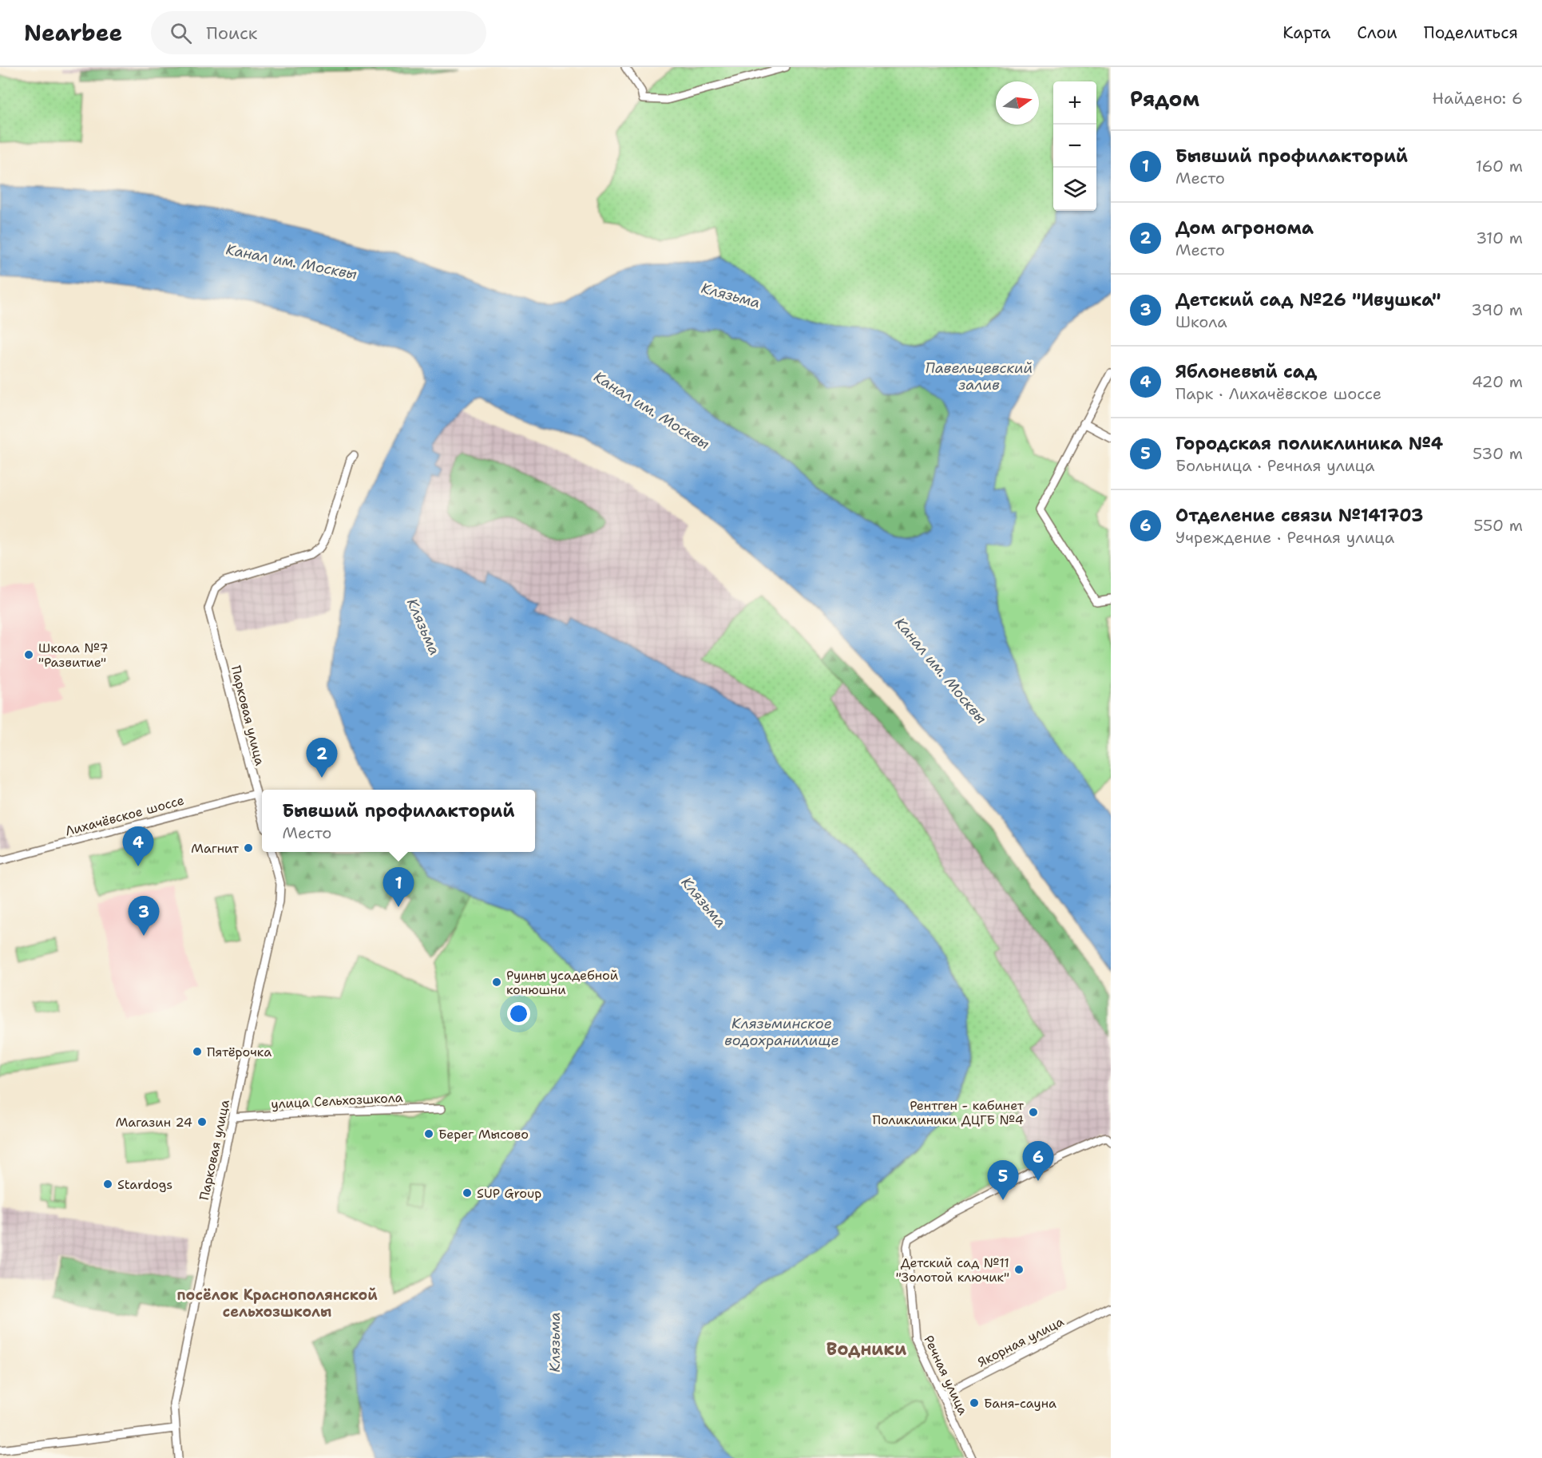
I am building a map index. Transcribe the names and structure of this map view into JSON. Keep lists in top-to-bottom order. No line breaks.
{"streets":{"street":["Парковая улица","Лихачёвское шоссе","улица Сельхозшкола","Якорная улица","Речная улица"]},"crossings":[["Парковая улица","Лихачёвское шоссе"],["Парковая улица","улица Сельхозшкола"],["Якорная улица","Речная улица"]],"districts":["посёлок Краснополянской сельхозшколы","Водники"],"water":["Канал им. Москвы","Клязьма","Павельцевский залив","Клязьминское водохранилище"],"places":["Школа №7 \"Развитие\"","Магнит","Руины усадебной конюшни","Пятёрочка","Рентген - кабинет Поликлиники ДЦГБ №4","Магазин 24","Берег Мысово","Stardogs","SUP Group","Детский сад №11 \"Золотой ключик\"","Баня-сауна"],"north":"right","page":{"header":"Nearbee","search":"Поиск","nav":["Карта","Слои","Поделиться"],"heading":["Рядом","Найдено: 6"],"map_buttons":["+","−"],"list":[{"mark":"1","name":"Бывший профилакторий","note":"Место","value":"160 m"},{"mark":"2","name":"Дом агронома","note":"Место","value":"310 m"},{"mark":"3","name":"Детский сад №26 \"Ивушка\"","note":"Школа","value":"390 m"},{"mark":"4","name":"Яблоневый сад","note":"Парк · Лихачёвское шоссе","value":"420 m"},{"mark":"5","name":"Городская поликлиника №4","note":"Больница · Речная улица","value":"530 m"},{"mark":"6","name":"Отделение связи №141703","note":"Учреждение · Речная улица","value":"550 m"}],"pins":["2","4","1","3","6","5"],"popup":["Бывший профилакторий","Место"]}}
